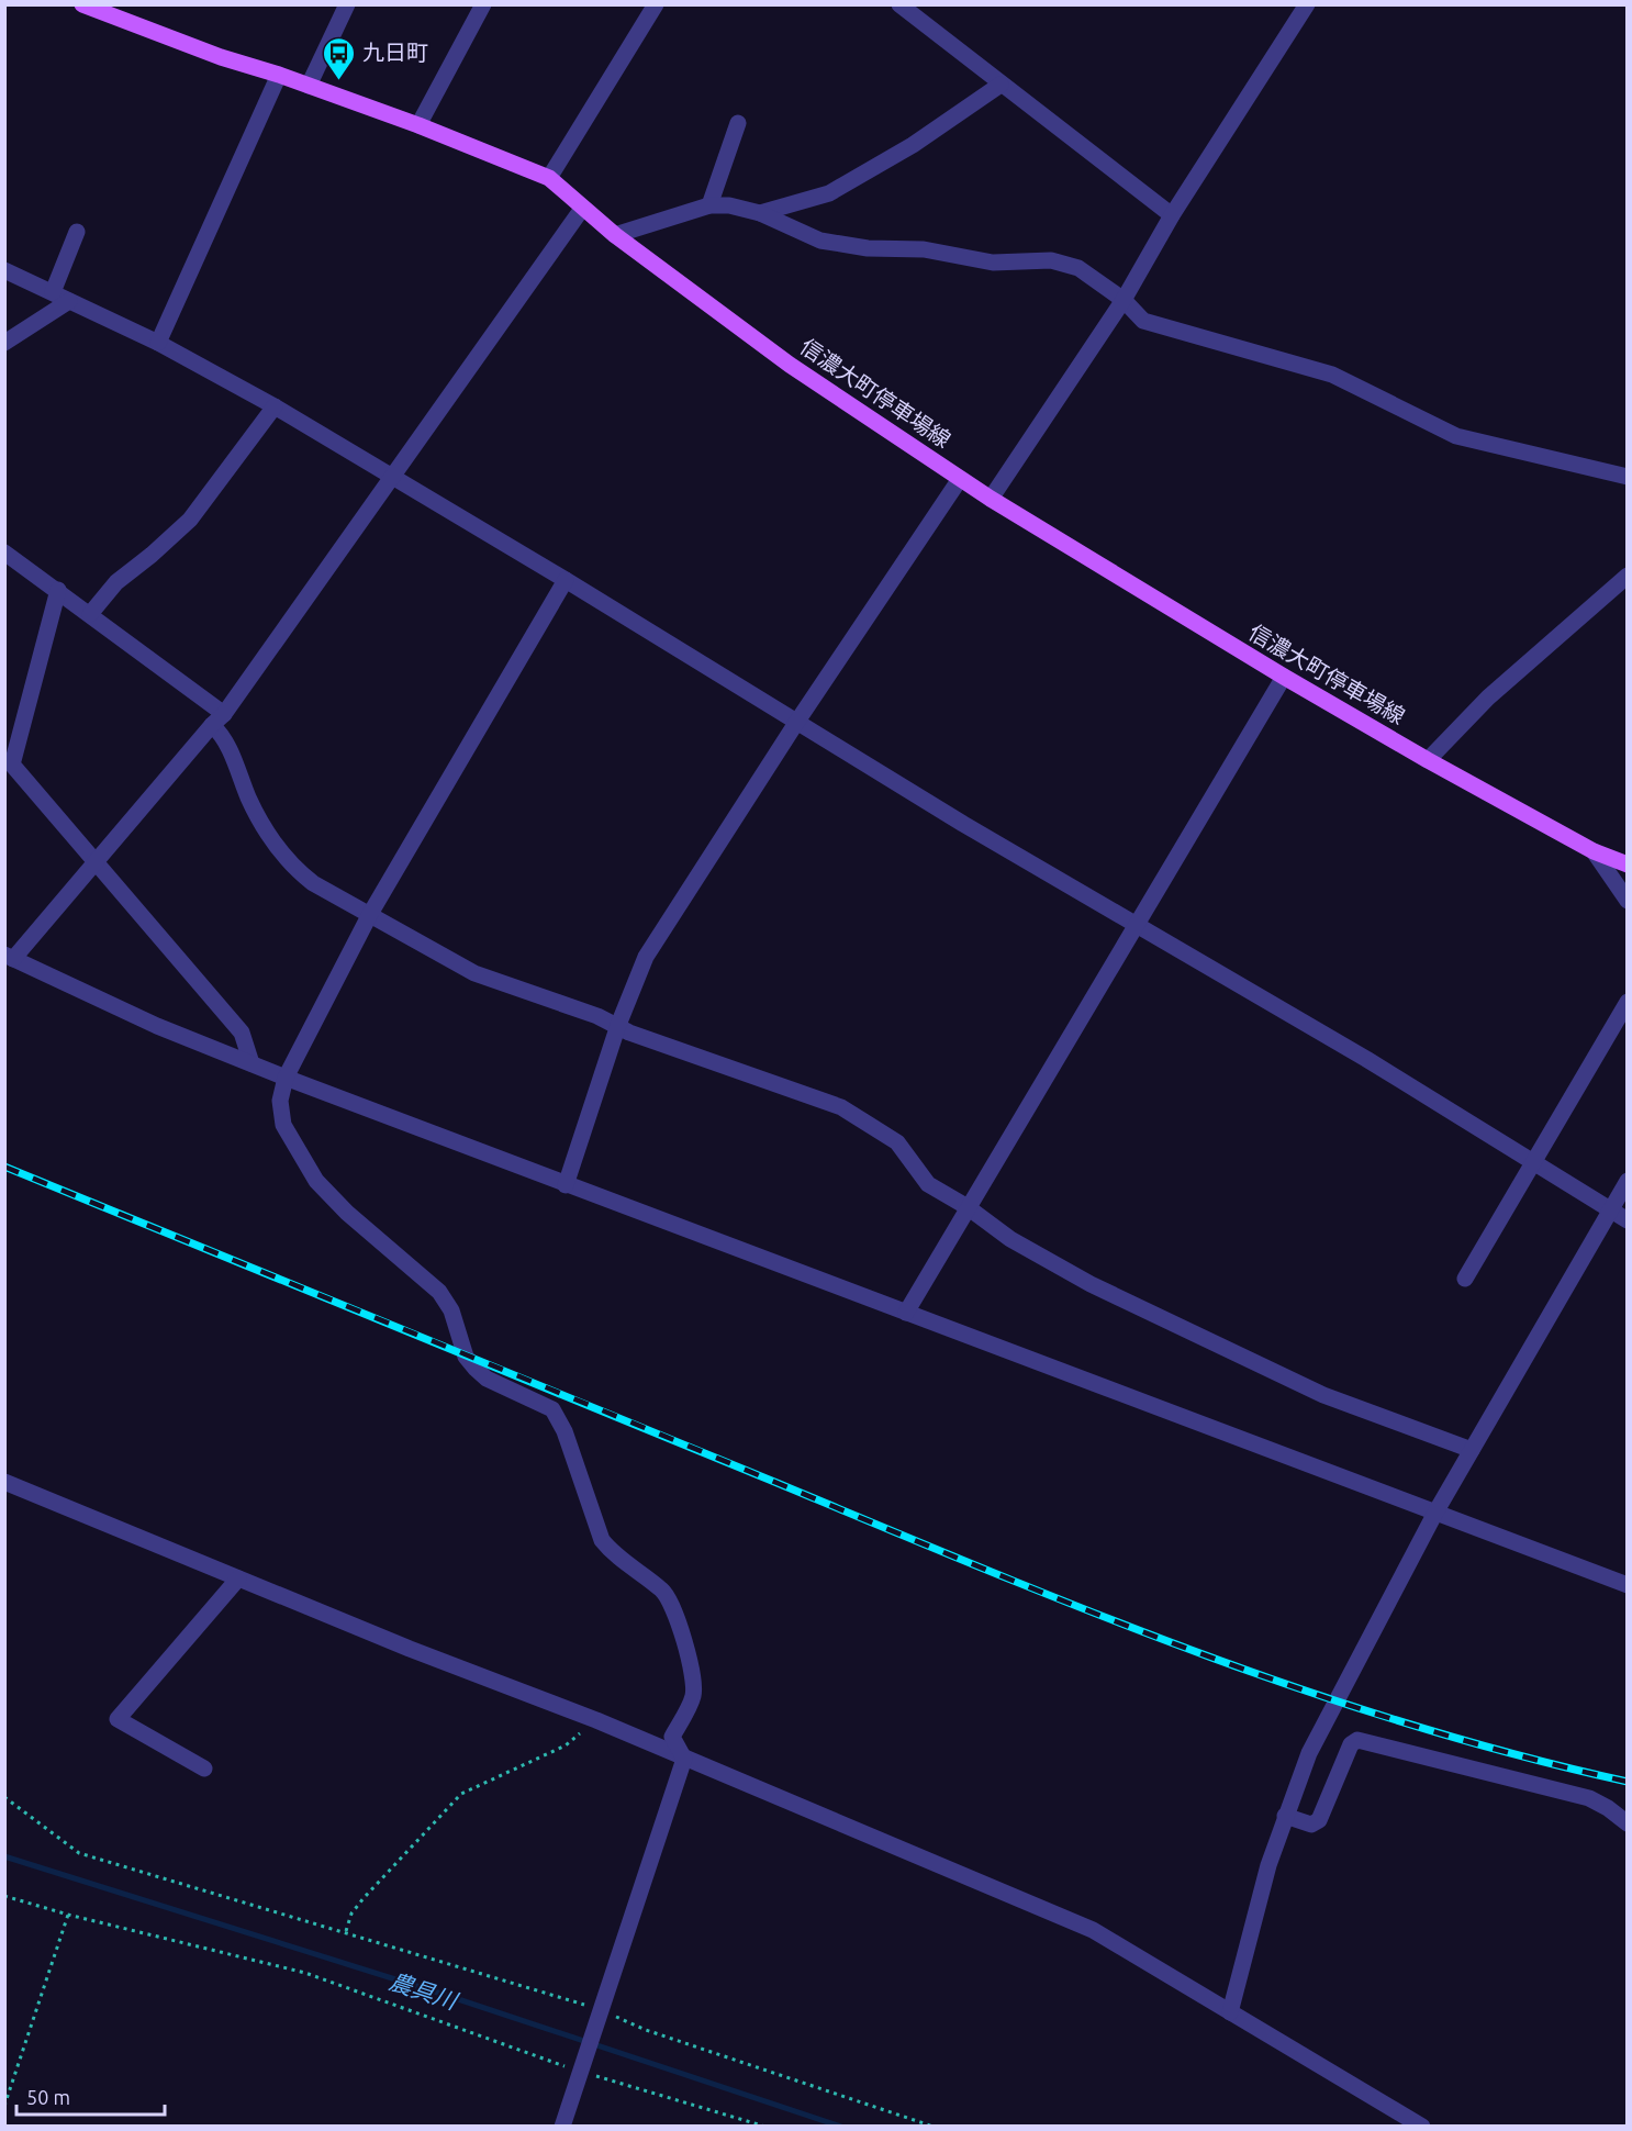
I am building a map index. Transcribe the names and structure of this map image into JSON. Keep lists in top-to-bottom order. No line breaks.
{"streets":{"main road":["信濃大町停車場線"]},"water":["農具川"],"places":{"bus stop":["九日町"]},"scale_bar":"50 m"}
